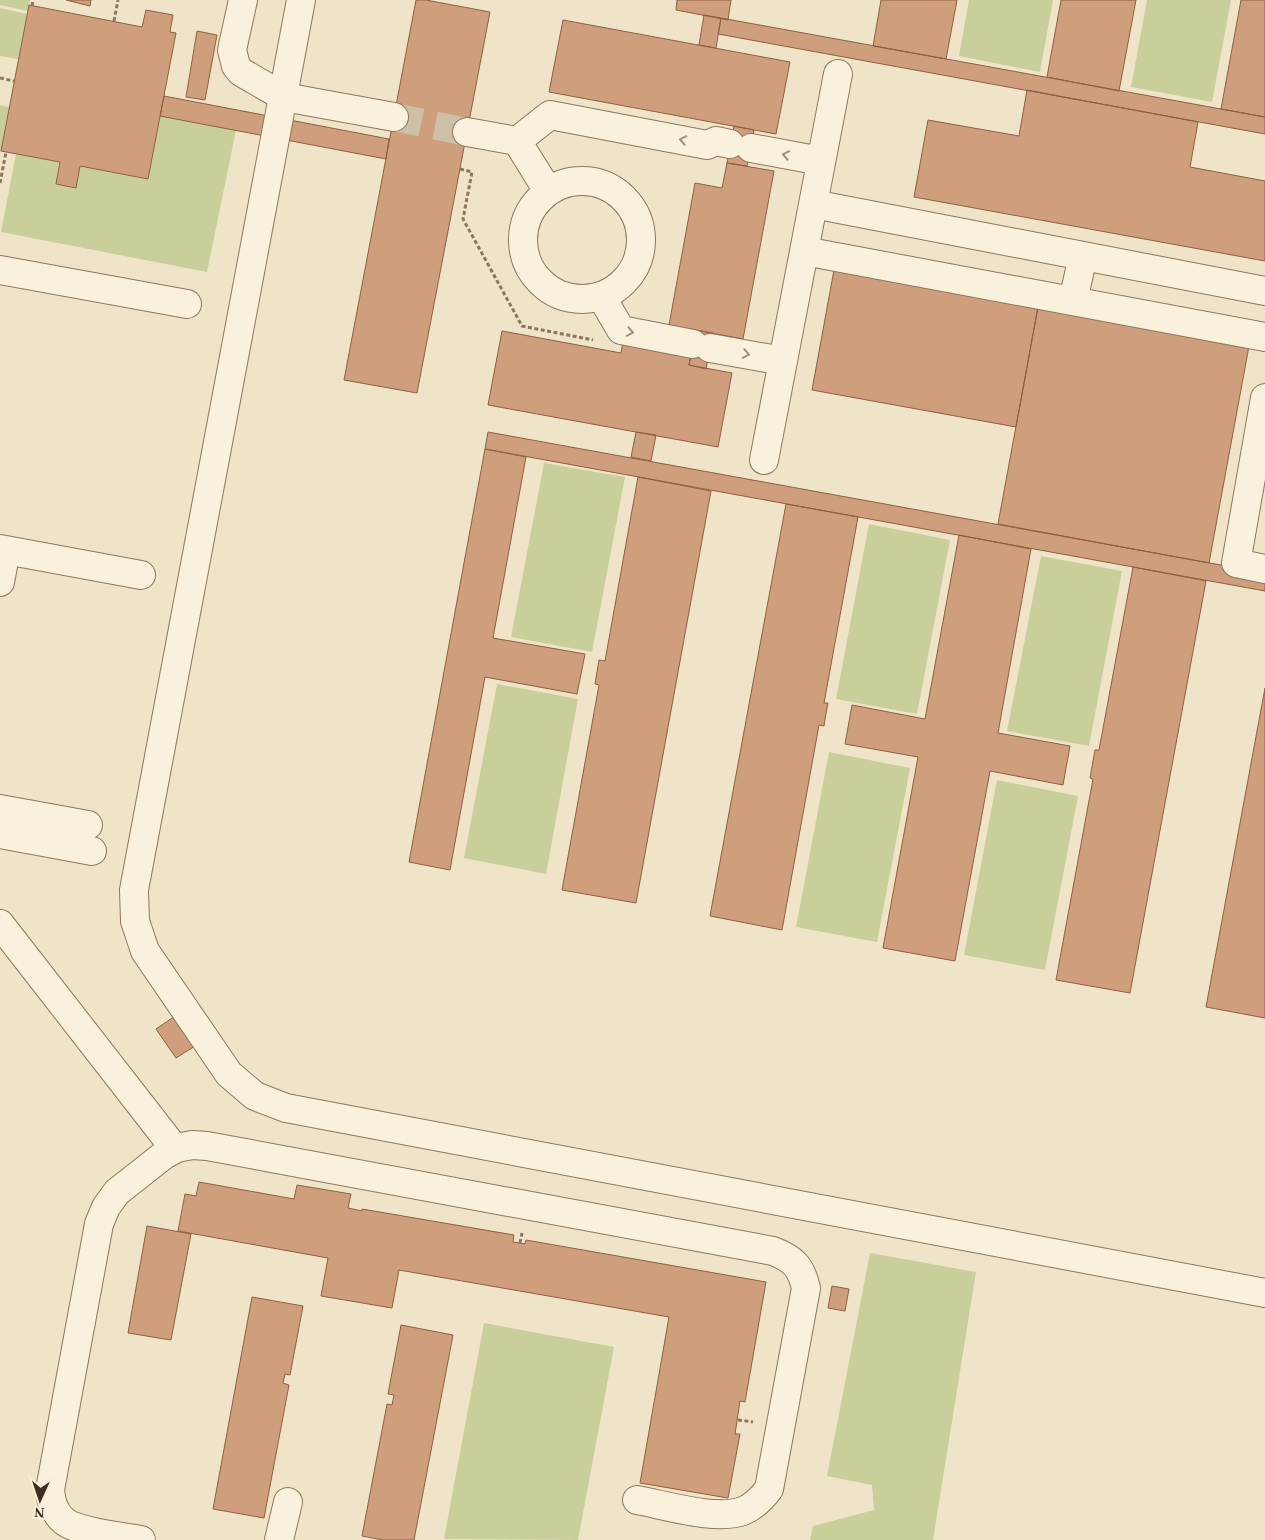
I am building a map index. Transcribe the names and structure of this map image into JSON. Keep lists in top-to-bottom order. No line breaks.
{"north":"bottom"}
